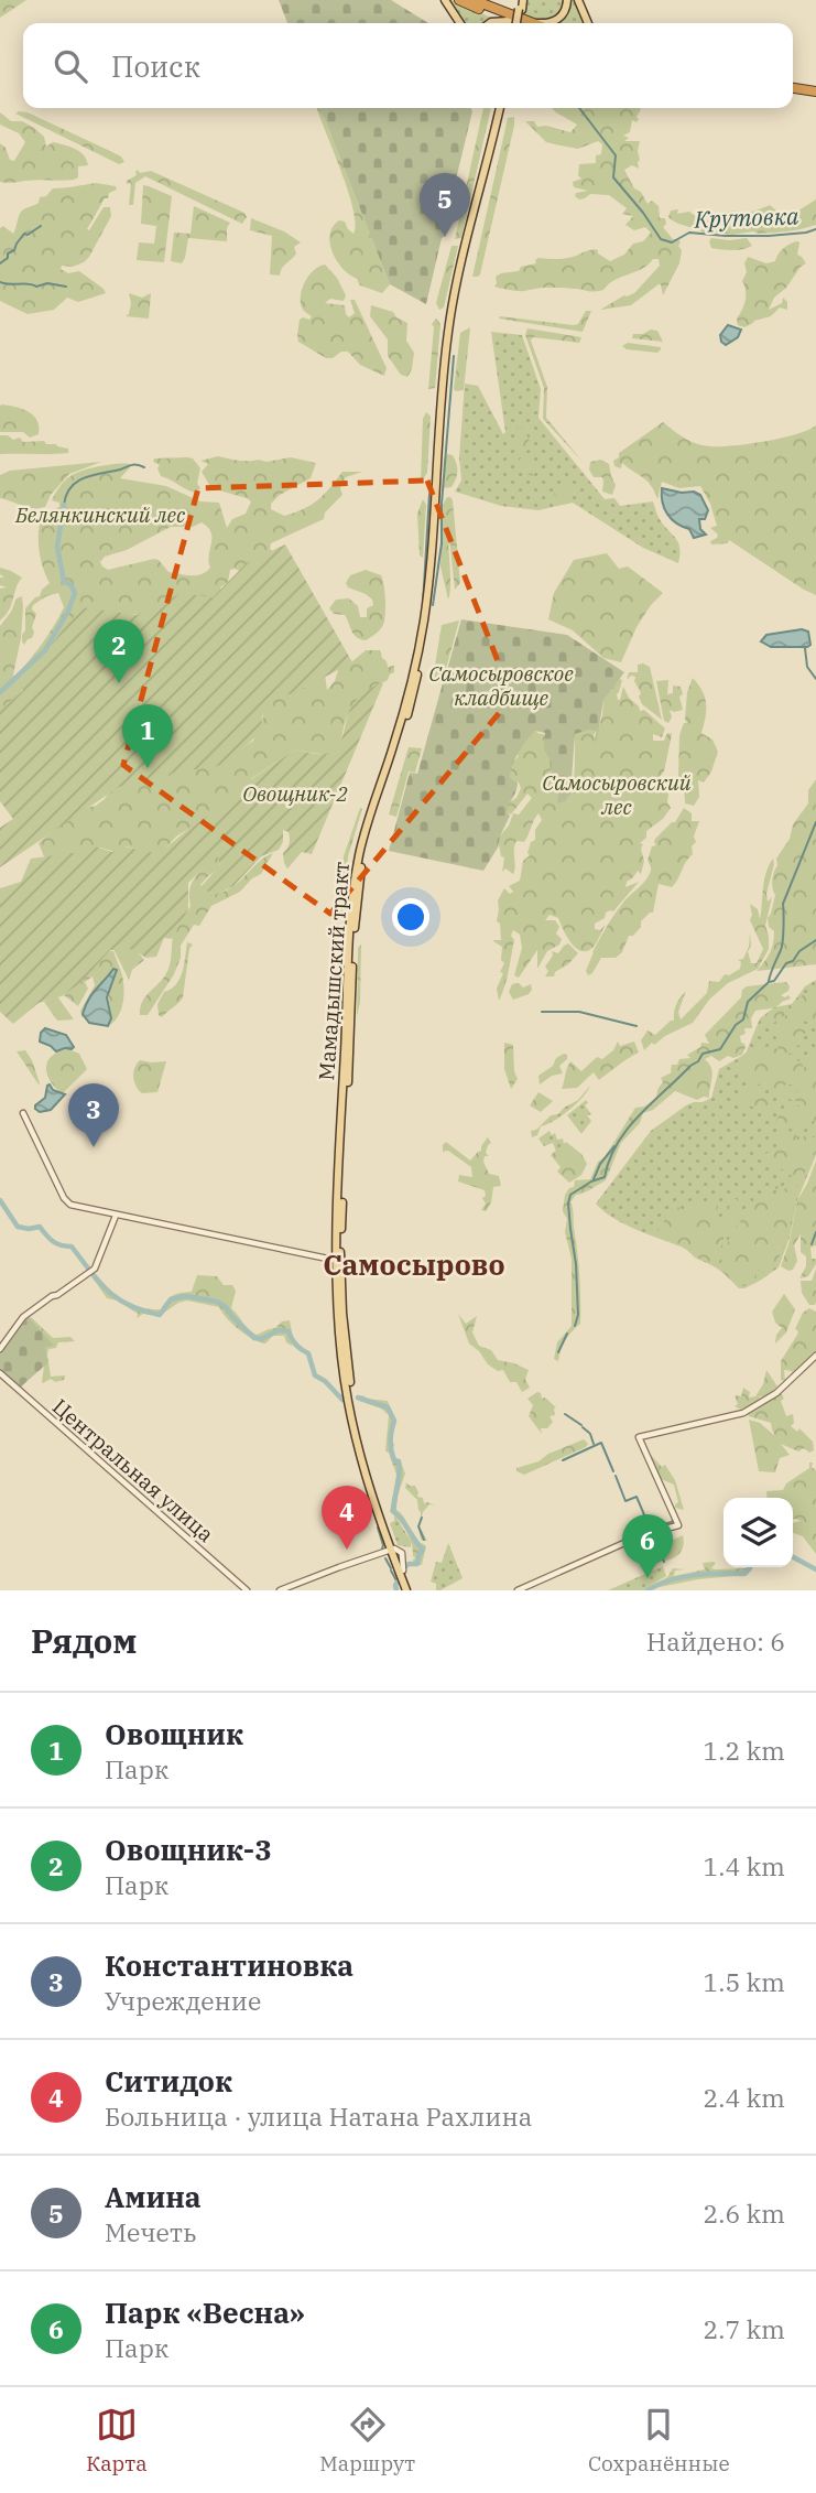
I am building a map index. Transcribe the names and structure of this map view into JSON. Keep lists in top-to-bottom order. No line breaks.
{"streets":{"main road":["Мамадышский тракт"],"street":["Центральная улица"]},"districts":["Самосырово"],"water":["Крутовка"],"parks":["Белянкинский лес","Самосыровское кладбище","Самосыровский лес","Овощник-2"],"page":{"search":"Поиск","pins":["5","2","1","3","4","6"],"heading":["Рядом","Найдено: 6"],"list":[{"mark":"1","name":"Овощник","note":"Парк","value":"1.2 km"},{"mark":"2","name":"Овощник-3","note":"Парк","value":"1.4 km"},{"mark":"3","name":"Константиновка","note":"Учреждение","value":"1.5 km"},{"mark":"4","name":"Ситидок","note":"Больница · улица Натана Рахлина","value":"2.4 km"},{"mark":"5","name":"Амина","note":"Мечеть","value":"2.6 km"},{"mark":"6","name":"Парк «Весна»","note":"Парк","value":"2.7 km"}],"nav":["Карта","Маршрут","Сохранённые"]}}
